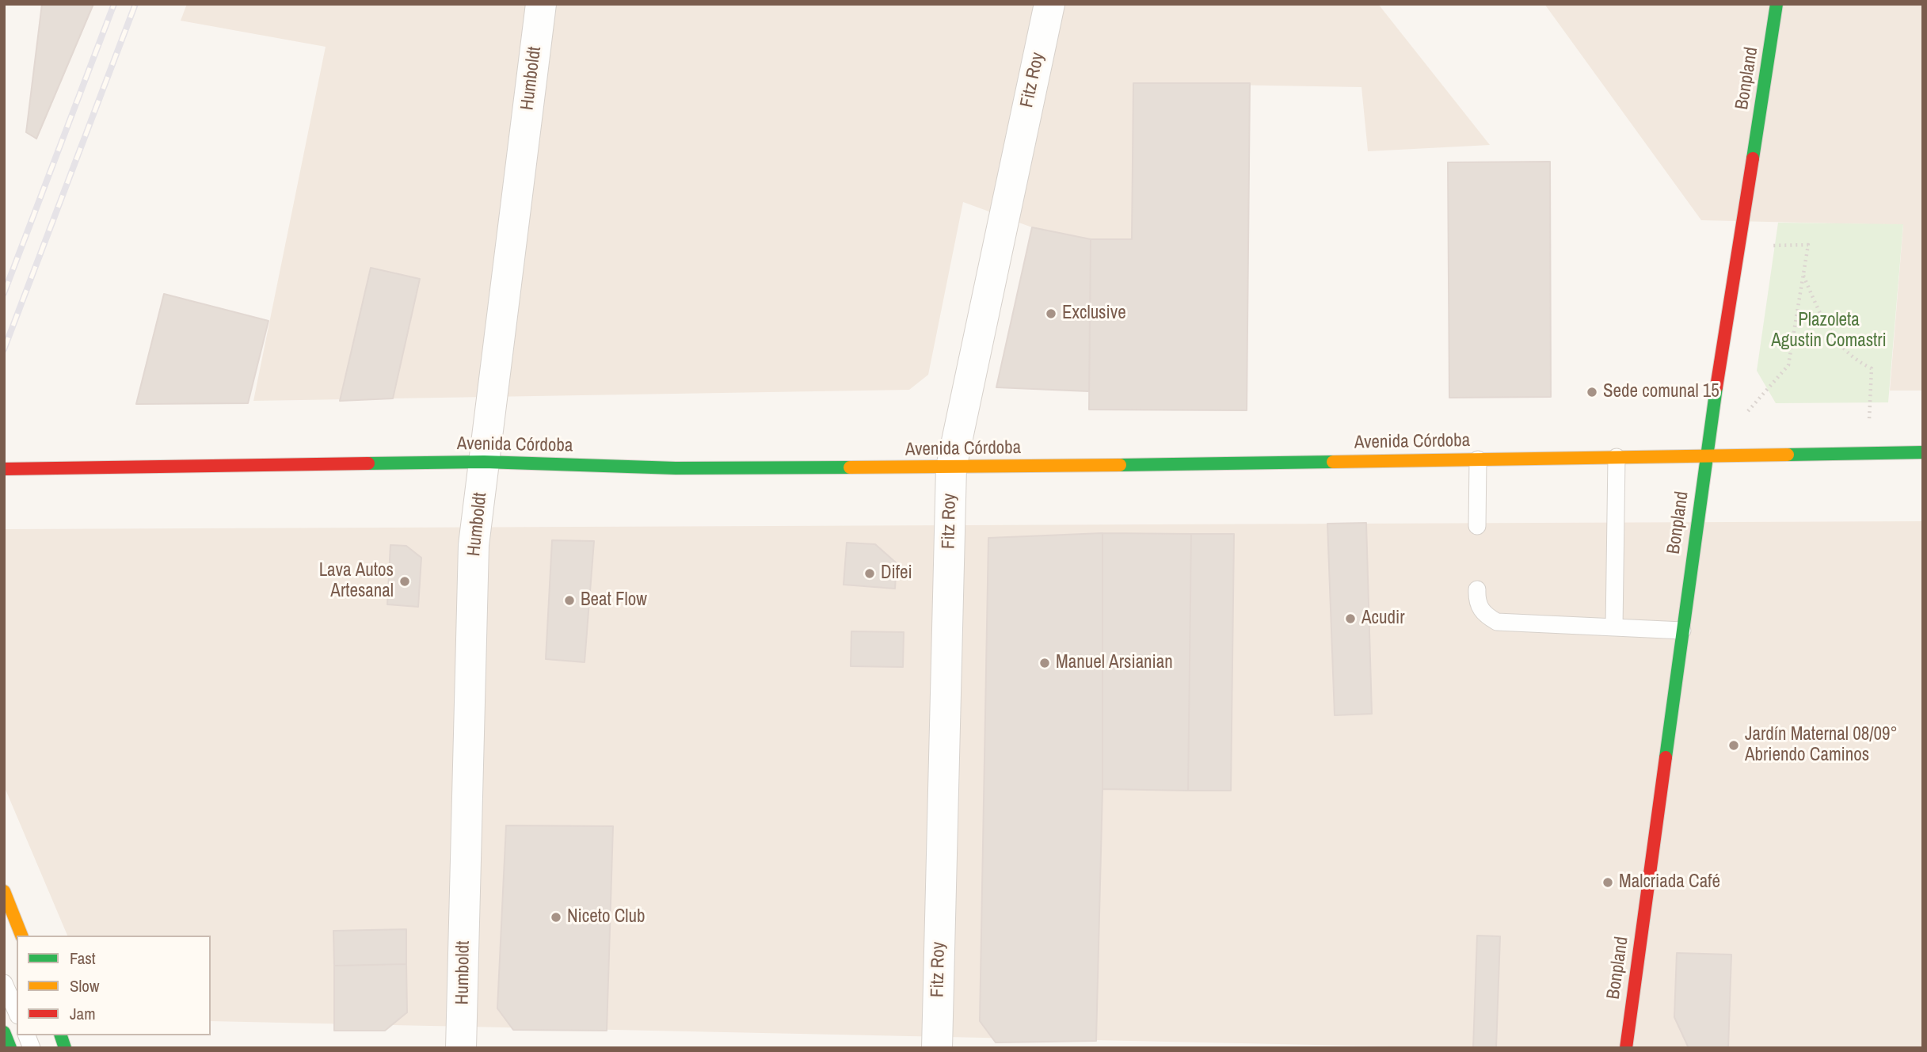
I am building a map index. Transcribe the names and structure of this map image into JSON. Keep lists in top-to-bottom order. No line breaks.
{"streets":{"main road":["Bonpland","Avenida Córdoba"],"street":["Humboldt","Fitz Roy"]},"crossings":[["Humboldt","Avenida Córdoba"],["Bonpland","Avenida Córdoba"],["Fitz Roy","Avenida Córdoba"]],"parks":["Plazoleta Agustin Comastri"],"places":["Exclusive","Sede comunal 15","Difei","Lava Autos Artesanal","Beat Flow","Acudir","Manuel Arsianian","Jardín Maternal 08/09° Abriendo Caminos","Malcriada Café","Niceto Club"],"legend":["Fast","Slow","Jam"]}
